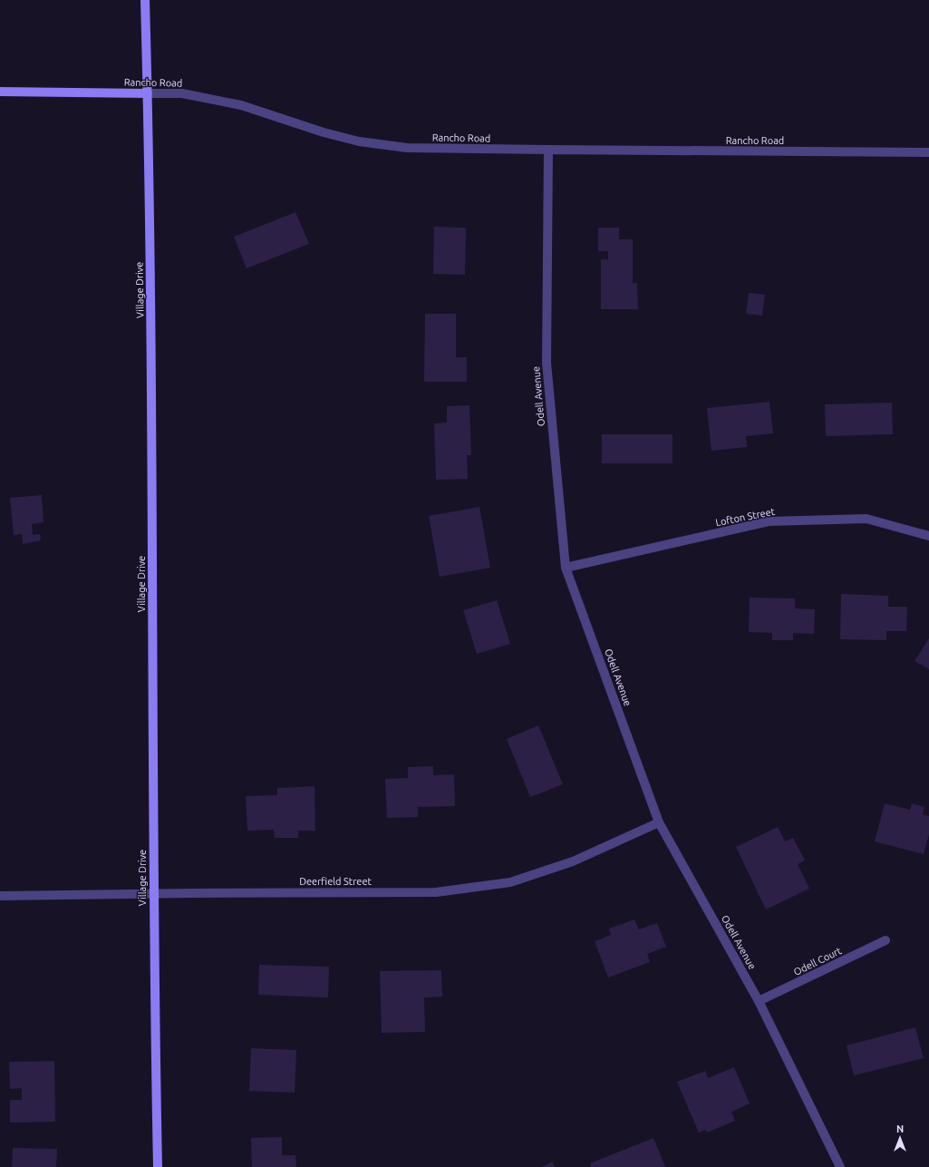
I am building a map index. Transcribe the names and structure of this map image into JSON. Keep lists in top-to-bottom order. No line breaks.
{"streets":{"main road":["Rancho Road","Village Drive"],"street":["Odell Avenue","Lofton Street","Deerfield Street","Odell Court"]},"crossings":[["Rancho Road","Village Drive"],["Rancho Road","Odell Avenue"],["Village Drive","Deerfield Street"],["Odell Avenue","Lofton Street"],["Odell Avenue","Deerfield Street"],["Odell Avenue","Odell Court"]],"north":"top"}
